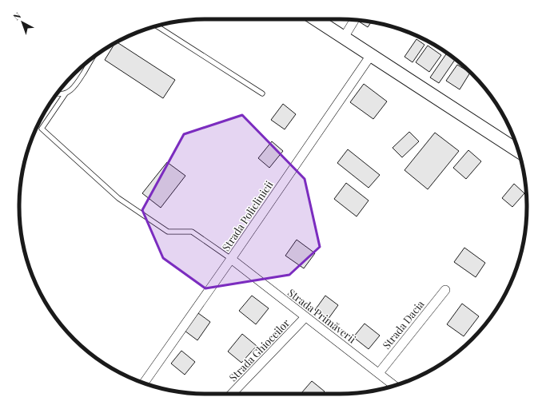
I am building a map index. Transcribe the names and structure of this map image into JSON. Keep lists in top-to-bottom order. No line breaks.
{"streets":{"street":["Strada Policlinicii","Strada Primăverii","Strada Dacia","Strada Ghioceilor"]},"crossings":[["Strada Policlinicii","Strada Primăverii"],["Strada Primăverii","Strada Dacia"],["Strada Primăverii","Strada Ghioceilor"]],"north":"top left"}
